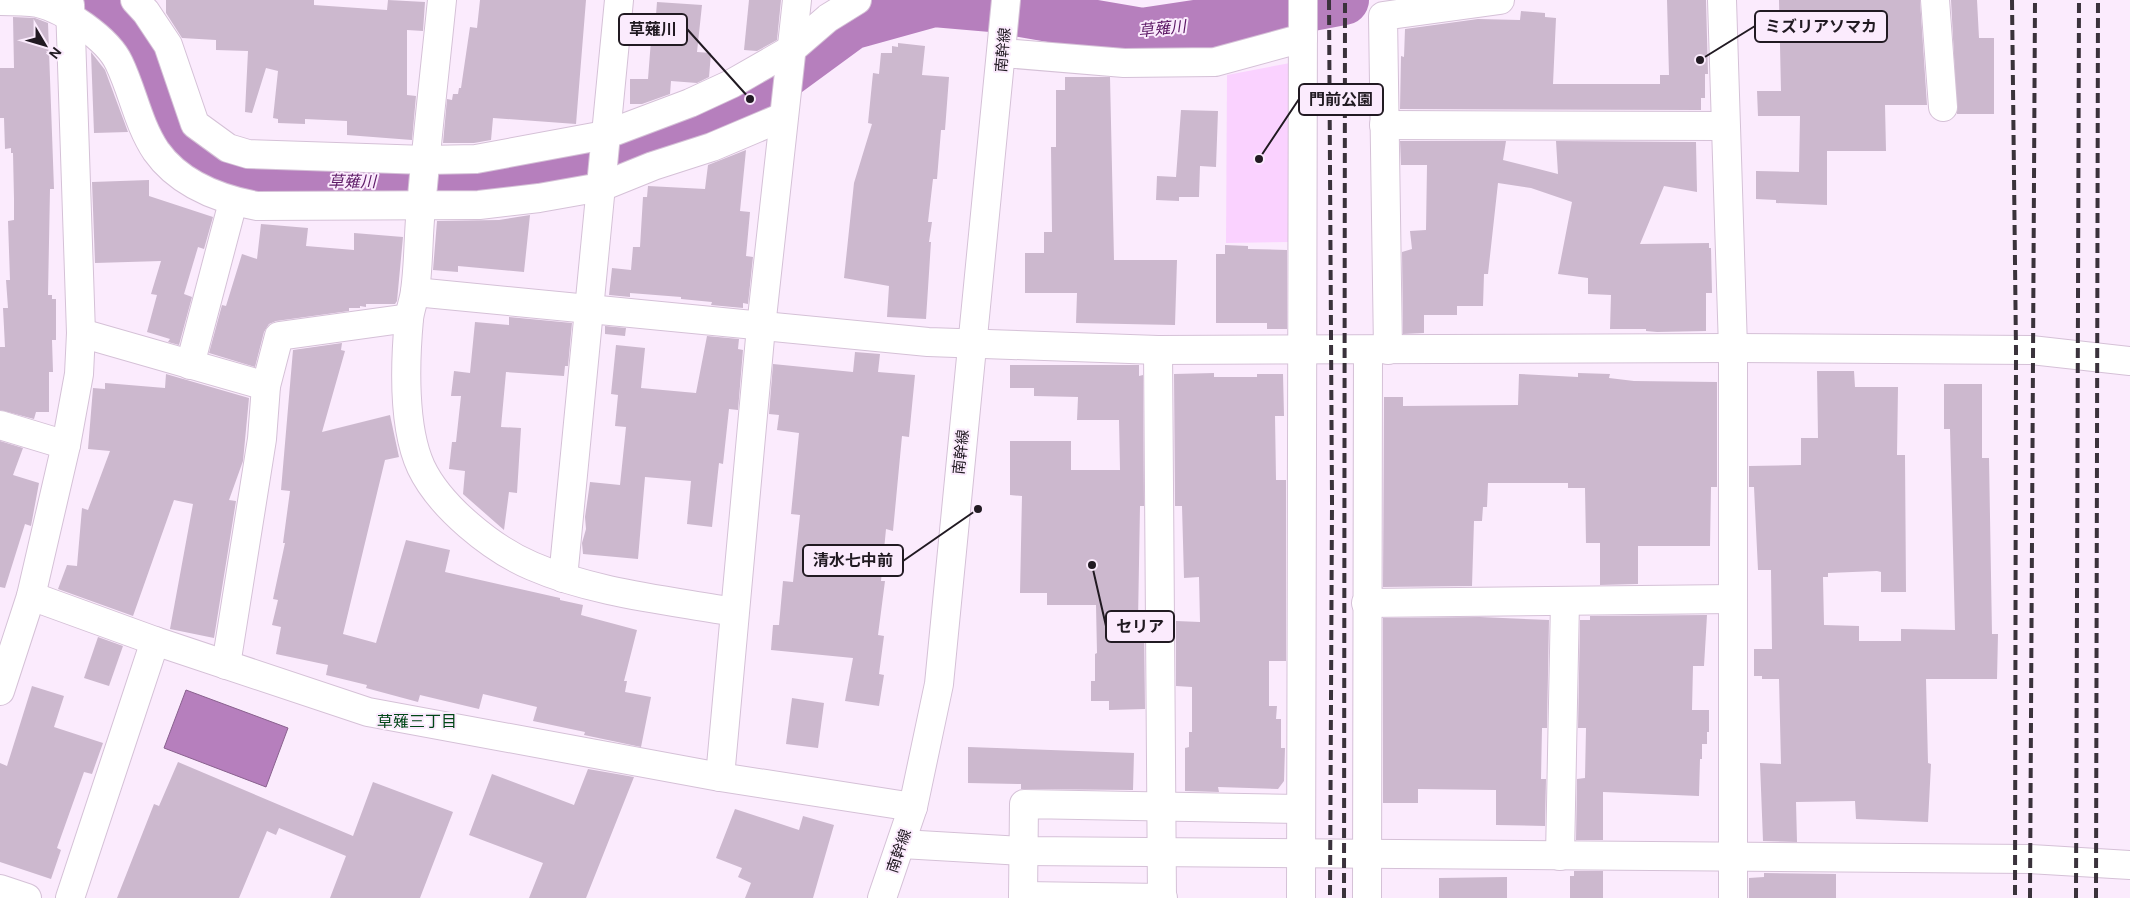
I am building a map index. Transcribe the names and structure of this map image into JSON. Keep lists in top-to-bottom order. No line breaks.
{"streets":{"street":["南幹線"]},"districts":["草薙三丁目"],"water":["草薙川"],"places":["ミズリアソマカ","草薙川","門前公園","清水七中前","セリア"],"north":"bottom right"}
